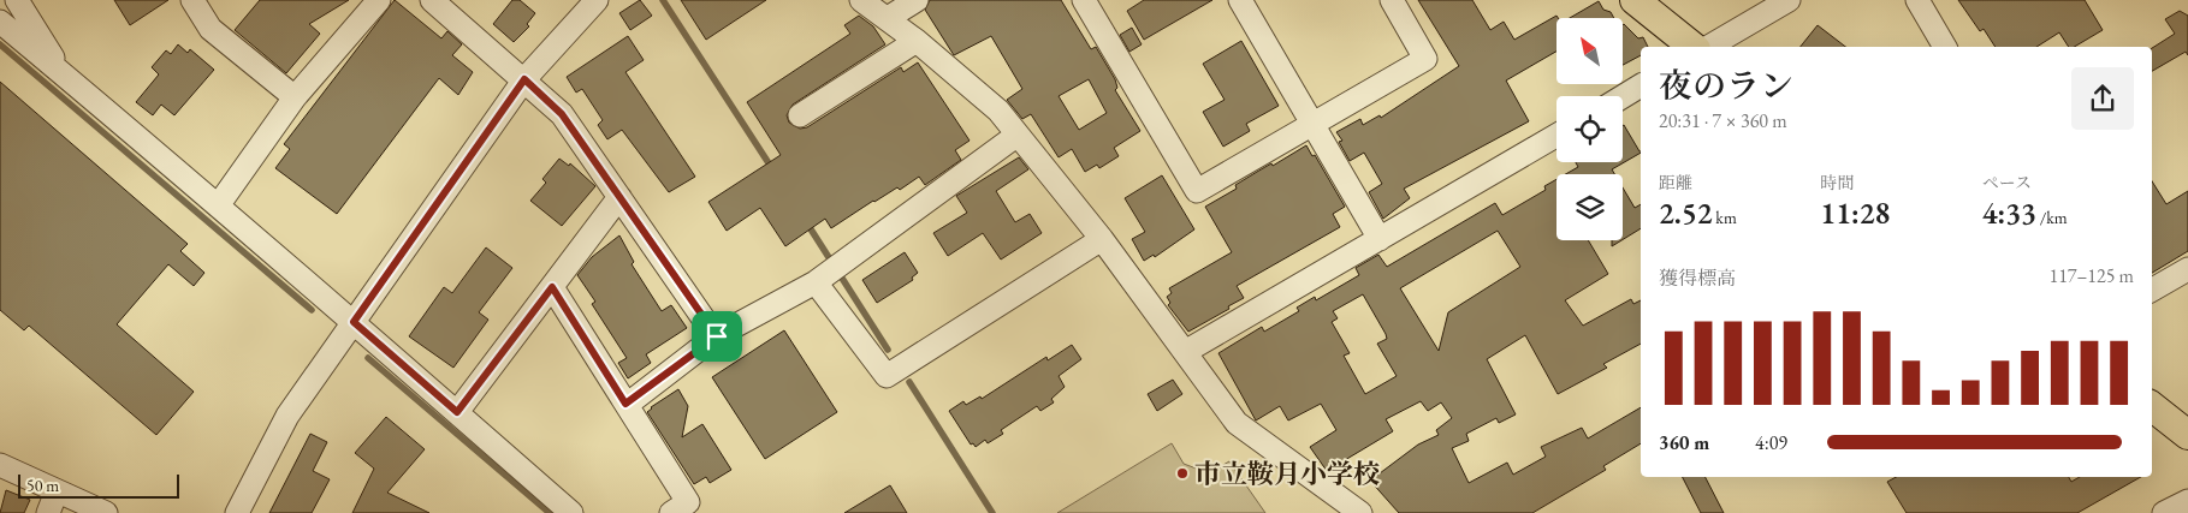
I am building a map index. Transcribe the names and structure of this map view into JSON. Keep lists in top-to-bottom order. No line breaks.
{"places":["市立鞍月小学校"],"scale_bar":"50 m","north":"top left","page":{"heading":["夜のラン","20:31 · 7 × 360 m"],"stats":[["距離","2.52 km"],["時間","11:28"],["ペース","4:33 /km"]],"chart":["獲得標高","117–125 m"],"list":[{"name":"360 m","note":"4:09"}],"scale":"50 m"}}
